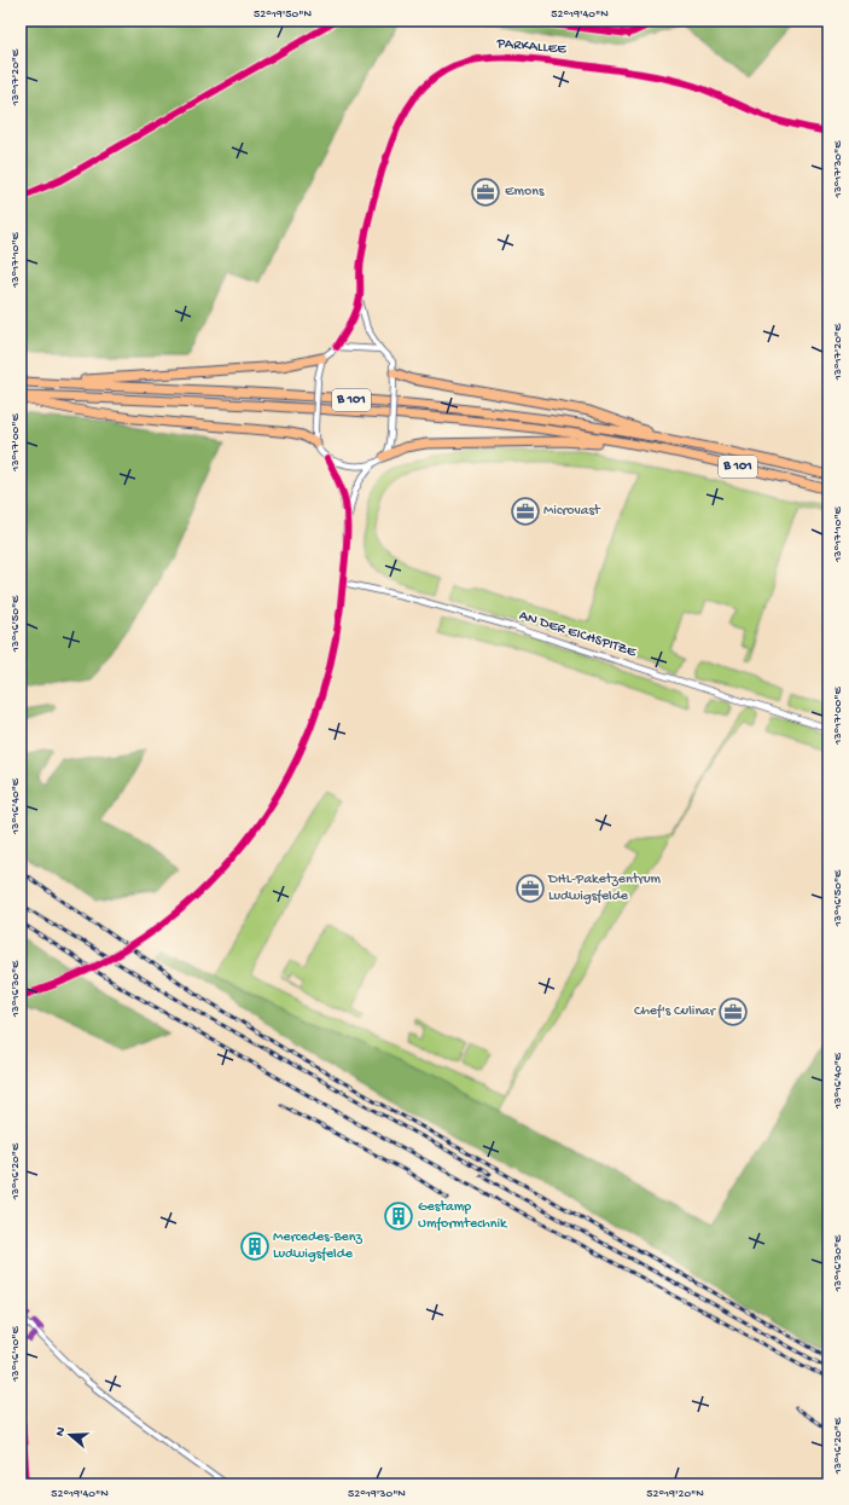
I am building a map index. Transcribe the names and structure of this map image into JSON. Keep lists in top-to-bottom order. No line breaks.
{"streets":{"highway":["B 101"],"street":["PARKALLEE","AN DER EICHSPITZE"]},"places":{"office":["Emons","Microvast","DHL-Paketzentrum Ludwigsfelde","Chef's Culinar"],"building":["Gestamp Umformtechnik","Mercedes-Benz Ludwigsfelde"]},"north":"left","coordinates":["52°19'50\"N","52°19'40\"N","13°17'20\"E","13°17'30\"E","13°17'10\"E","13°17'00\"E","13°16'50\"E","13°16'40\"E","13°16'30\"E","13°16'20\"E","13°16'10\"E","52°19'30\"N","52°19'20\"N"]}
